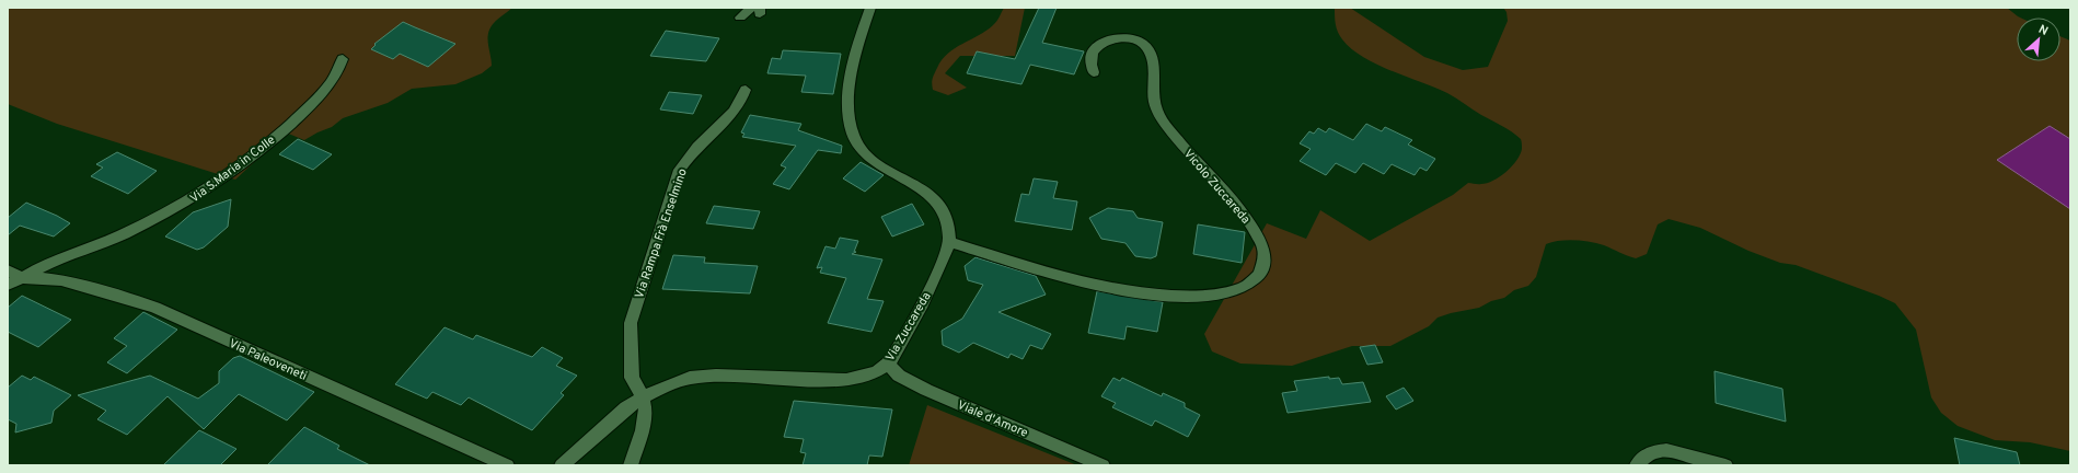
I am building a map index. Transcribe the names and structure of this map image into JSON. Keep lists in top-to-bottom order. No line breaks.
{"streets":{"street":["Via S.Maria in Colle","Vicolo Zuccareda","Via Rampa Frà Enselmino","Via Zuccareda","Via Paleoveneti","Viale d'Amore"]},"crossings":[["Via S.Maria in Colle","Via Paleoveneti"],["Vicolo Zuccareda","Via Zuccareda"],["Via Rampa Frà Enselmino","Via Zuccareda"],["Via Zuccareda","Viale d'Amore"]],"north":"top right"}
